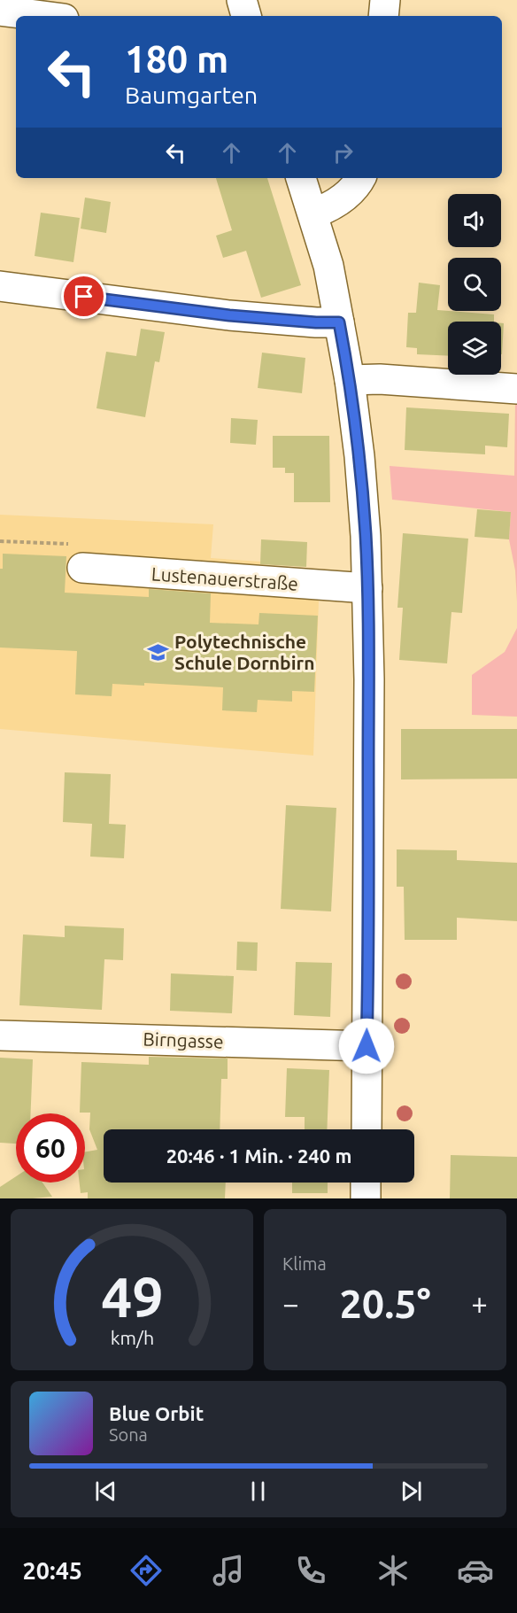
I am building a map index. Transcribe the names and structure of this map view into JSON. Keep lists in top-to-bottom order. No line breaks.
{"streets":{"main road":["Lustenauerstraße","Birngasse"]},"places":{"school or university":["Polytechnische Schule Dornbirn"]},"page":{"turn":["180 m","Baumgarten"],"limit":"60","trip":"20:46 · 1 Min. · 240 m","tile":"Klima","heat":["−","20.5°","+"],"song":["Blue Orbit","Sona"],"tabs":"20:45","gauge":["49","km/h"]}}
